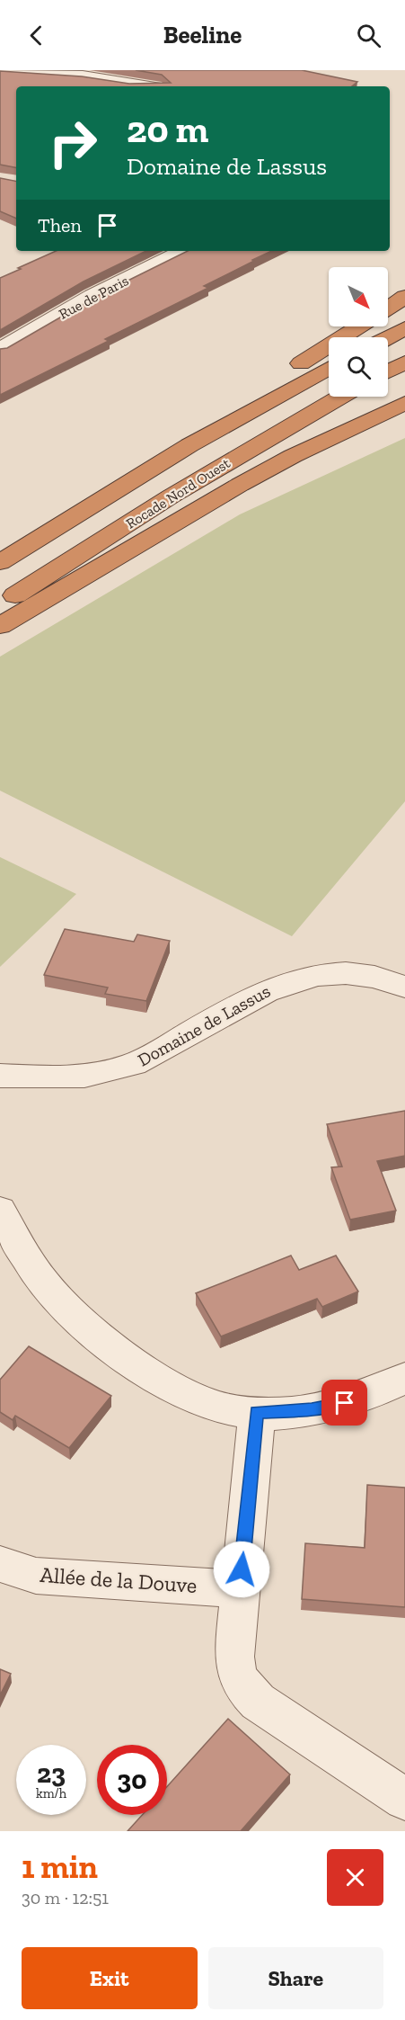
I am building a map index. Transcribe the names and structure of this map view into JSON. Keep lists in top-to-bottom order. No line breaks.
{"streets":{"highway":["Rocade Nord Ouest"],"street":["Rue de Paris","Domaine de Lassus","Allée de la Douve"]},"north":"bottom right","page":{"header":"Beeline","turn":["20 m","Domaine de Lassus"],"then":"Then","speed":"23 km/h","limit":"30","heading":["1 min","30 m · 12:51"],"buttons":["Exit","Share"]}}
